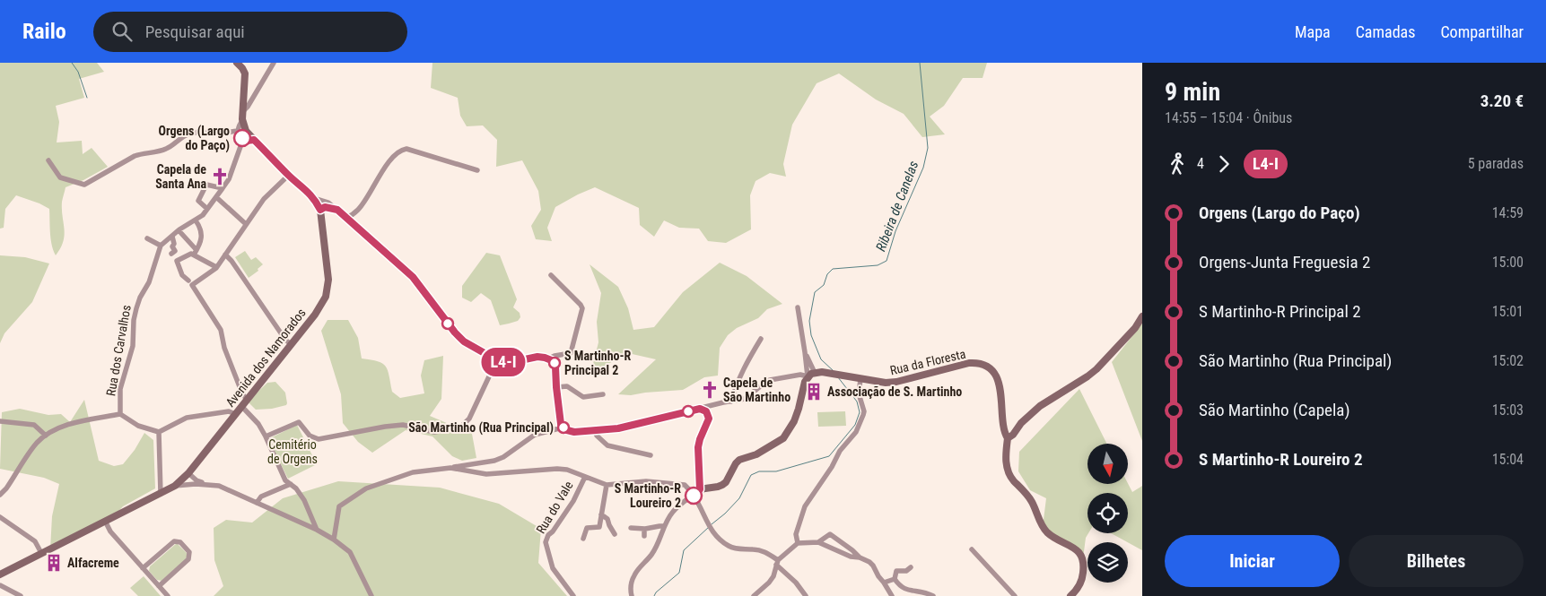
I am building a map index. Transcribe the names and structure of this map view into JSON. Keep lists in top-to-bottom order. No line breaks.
{"streets":{"street":["Rua dos Carvalhos","Avenida dos Namorados","Rua da Floresta","Rua do Vale"]},"water":["Ribeira de Canelas"],"parks":["Cemitério de Orgens"],"places":{"other":["Orgens (Largo do Paço)","S Martinho-R Principal 2","São Martinho (Rua Principal)","S Martinho-R Loureiro 2"],"church":["Capela de Santa Ana","Capela de São Martinho"],"building":["Associação de S. Martinho","Alfacreme"]},"lines":["bus line L4-I"],"north":"bottom","page":{"header":"Railo","search":"Pesquisar aqui","nav":["Mapa","Camadas","Compartilhar"],"on_map":"L4-I","heading":["9 min","14:55 – 15:04 · Ônibus","3.20 €"],"legs":["4","L4-I","5 paradas"],"list":[{"name":"Orgens (Largo do Paço)","value":"14:59"},{"name":"Orgens-Junta Freguesia 2","value":"15:00"},{"name":"S Martinho-R Principal 2","value":"15:01"},{"name":"São Martinho (Rua Principal)","value":"15:02"},{"name":"São Martinho (Capela)","value":"15:03"},{"name":"S Martinho-R Loureiro 2","value":"15:04"}],"buttons":["Iniciar","Bilhetes"]}}
